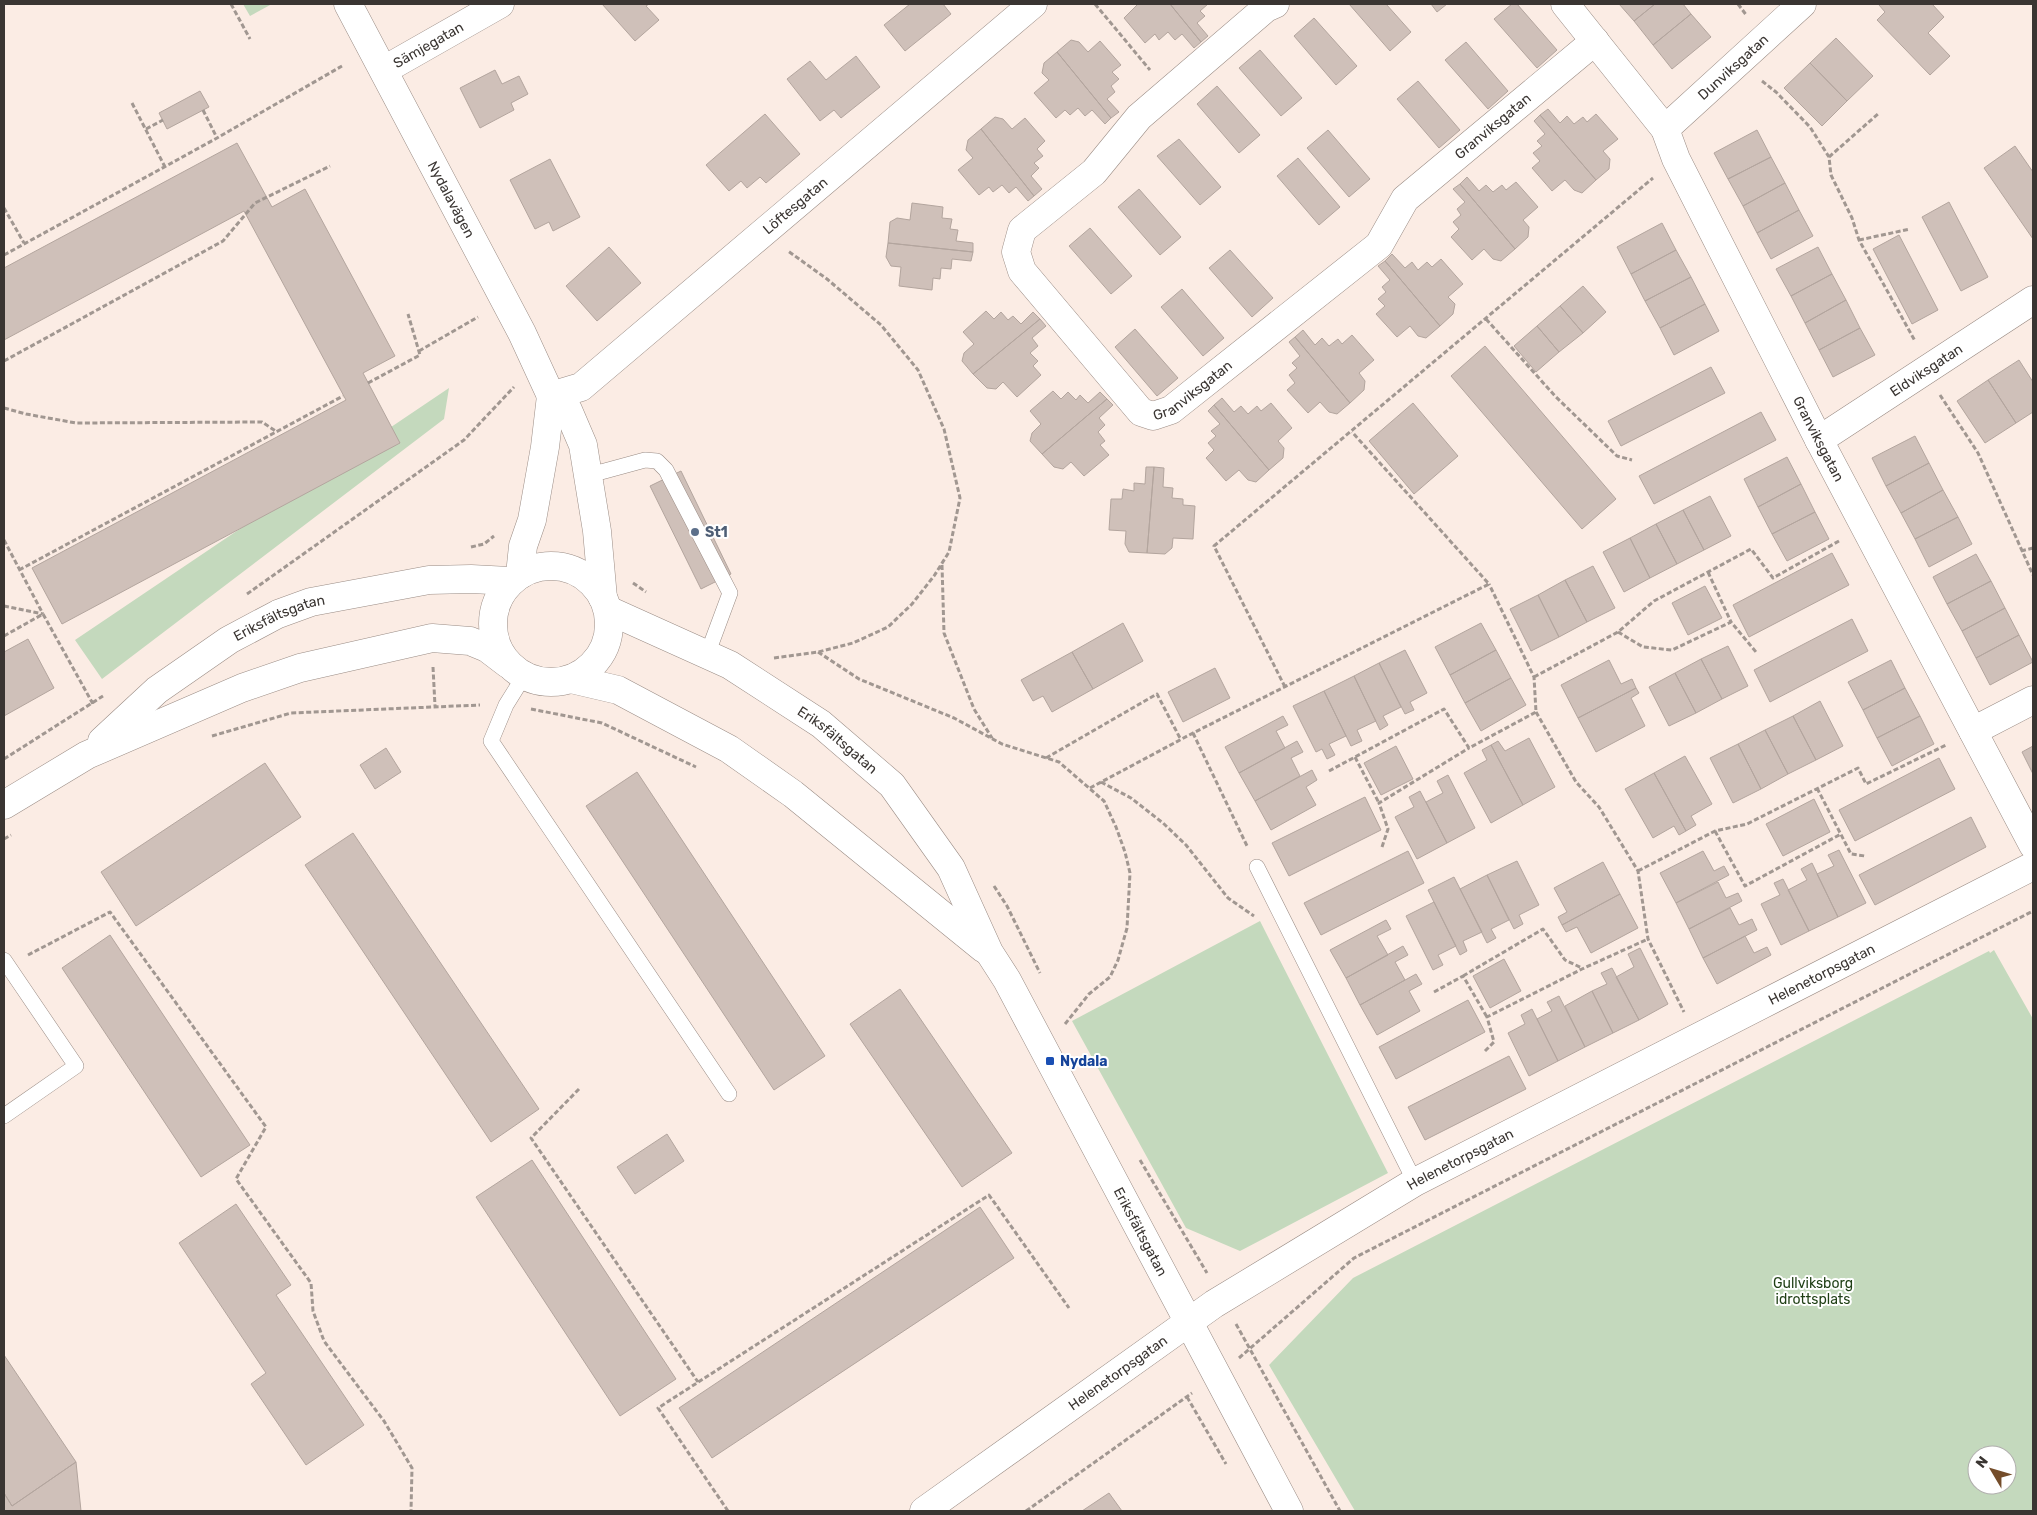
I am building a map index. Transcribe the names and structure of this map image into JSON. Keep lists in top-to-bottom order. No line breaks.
{"streets":{"street":["Sämjegatan","Dunviksgatan","Granviksgatan","Nydalavägen","Löftesgatan","Eldviksgatan","Eriksfältsgatan","Helenetorpsgatan"]},"crossings":[["Sämjegatan","Nydalavägen"],["Dunviksgatan","Granviksgatan"],["Granviksgatan","Eldviksgatan"],["Nydalavägen","Löftesgatan"],["Nydalavägen","Eriksfältsgatan"],["Eriksfältsgatan","Helenetorpsgatan"]],"parks":["Gullviksborg idrottsplats"],"places":{"other":["St1"],"transit":["Nydala"]},"north":"top left"}
